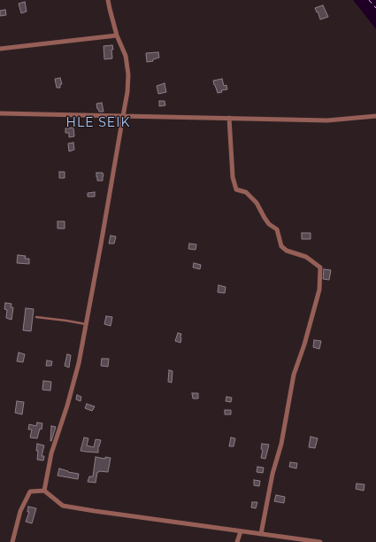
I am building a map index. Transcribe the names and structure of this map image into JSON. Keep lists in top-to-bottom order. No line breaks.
{"districts":["HLE SEIK"]}
